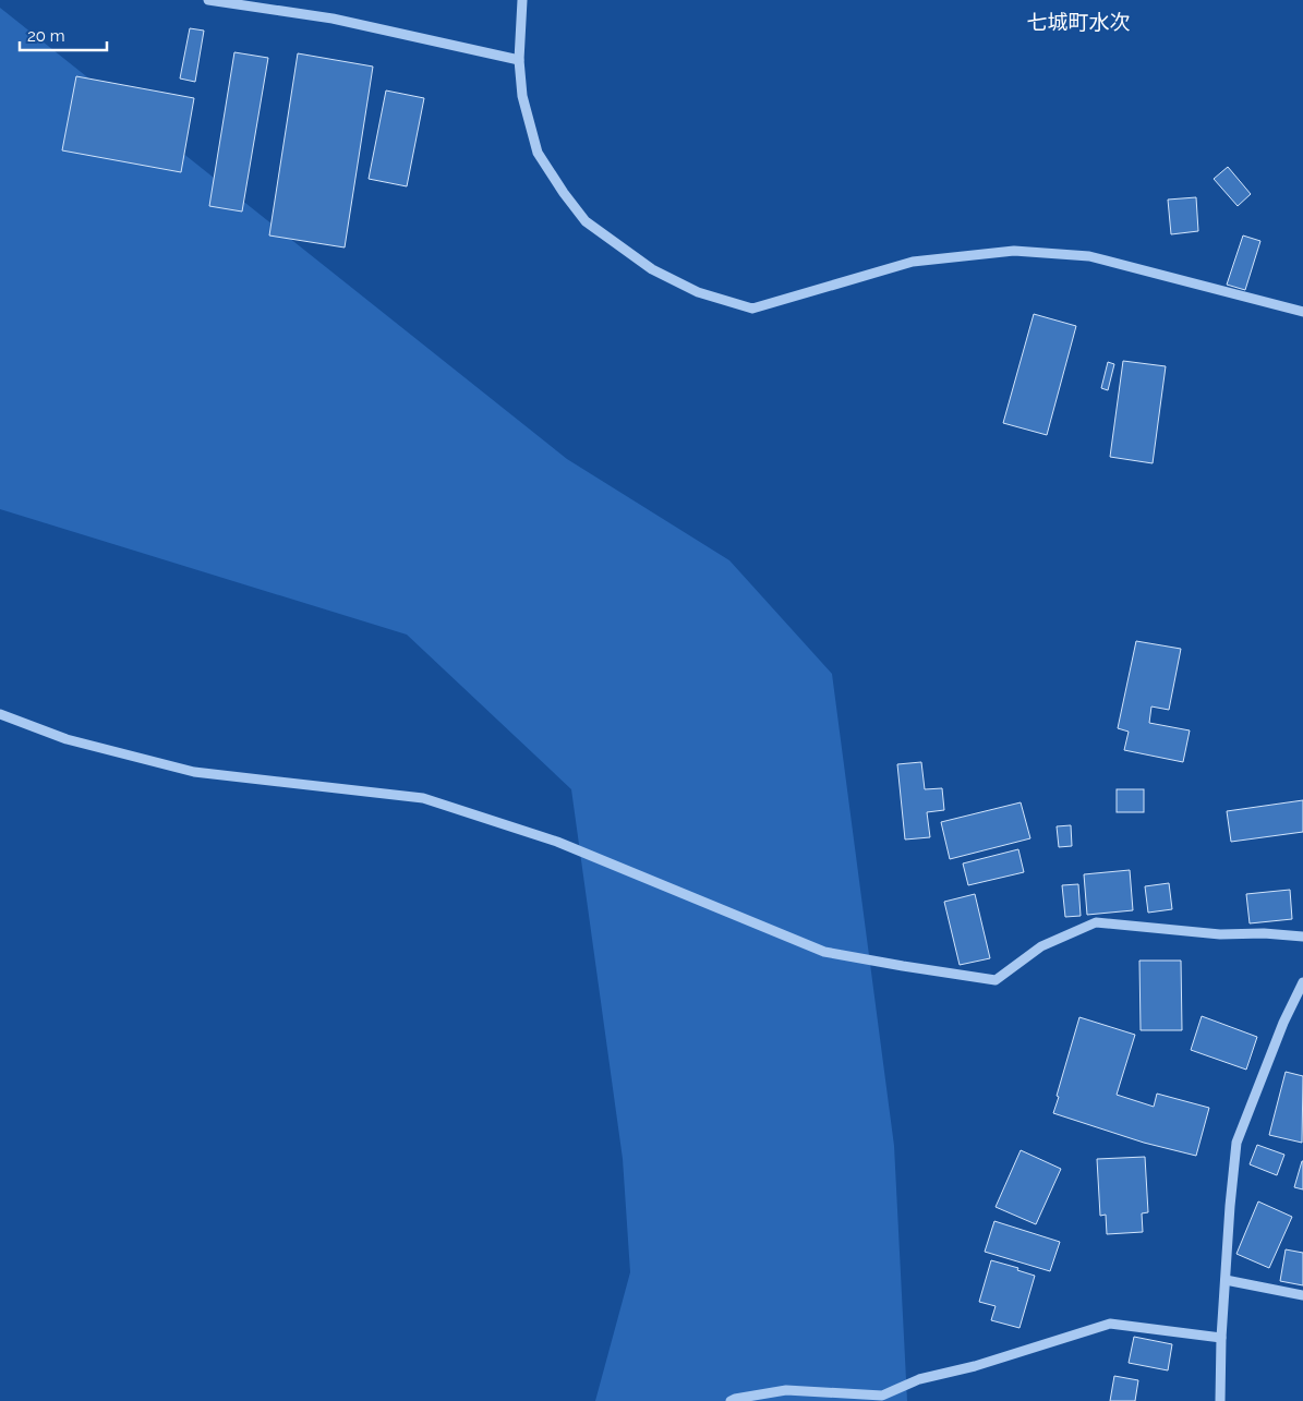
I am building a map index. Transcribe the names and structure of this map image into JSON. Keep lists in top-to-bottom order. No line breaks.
{"districts":["七城町水次"],"scale_bar":"20 m"}
